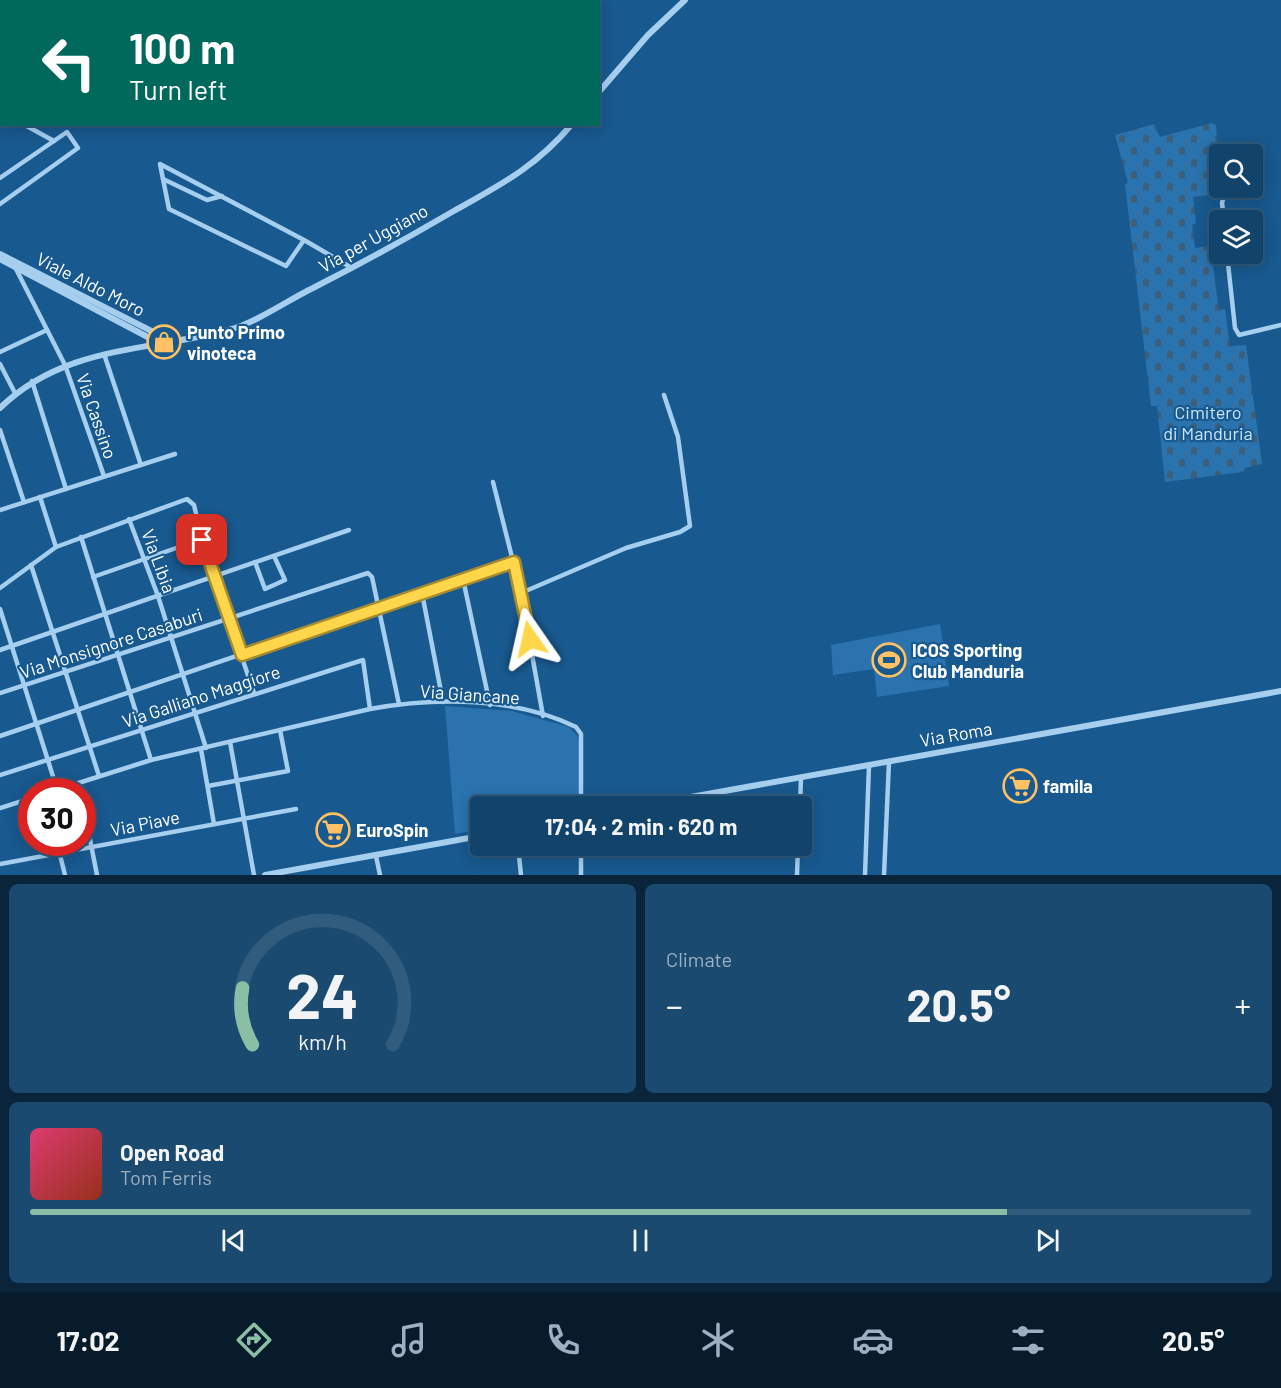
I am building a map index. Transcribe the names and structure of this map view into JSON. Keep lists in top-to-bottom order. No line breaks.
{"streets":{"street":["Via per Uggiano","Viale Aldo Moro","Via Cassino","Via Libia","Via Monsignore Casaburi","Via Giancane","Via Galliano Maggiore","Via Roma","Via Piave"]},"crossings":[["Via per Uggiano","Viale Aldo Moro"],["Viale Aldo Moro","Via Cassino"],["Via Libia","Via Monsignore Casaburi"],["Via Libia","Via Giancane"],["Via Libia","Via Galliano Maggiore"],["Via Libia","Via Piave"],["Via Giancane","Via Galliano Maggiore"]],"parks":["Cimitero di Manduria"],"places":{"shop":["Punto Primo vinoteca"],"sports":["ICOS Sporting Club Manduria"],"supermarket":["famila","EuroSpin"]},"page":{"turn":["100 m","Turn left"],"limit":"30","trip":"17:04 · 2 min · 620 m","tile":"Climate","heat":["−","20.5°","+"],"song":["Open Road","Tom Ferris"],"tabs":["17:02","20.5°"],"gauge":["24","km/h"]}}
